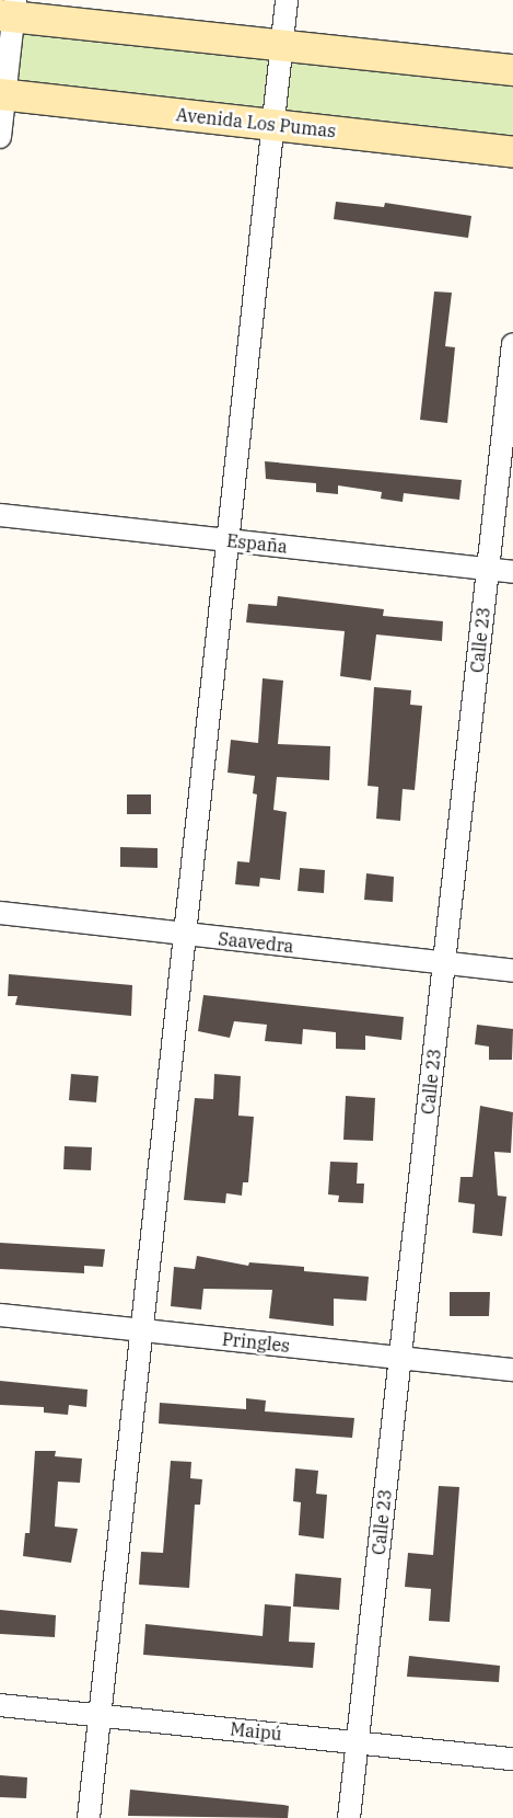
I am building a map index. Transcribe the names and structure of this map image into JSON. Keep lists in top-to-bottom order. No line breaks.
{"streets":{"main road":["Avenida Los Pumas"],"street":["España","Calle 23","Saavedra","Pringles","Maipú"]},"crossings":[["España","Calle 23"],["Calle 23","Saavedra"],["Calle 23","Pringles"],["Calle 23","Maipú"]]}
